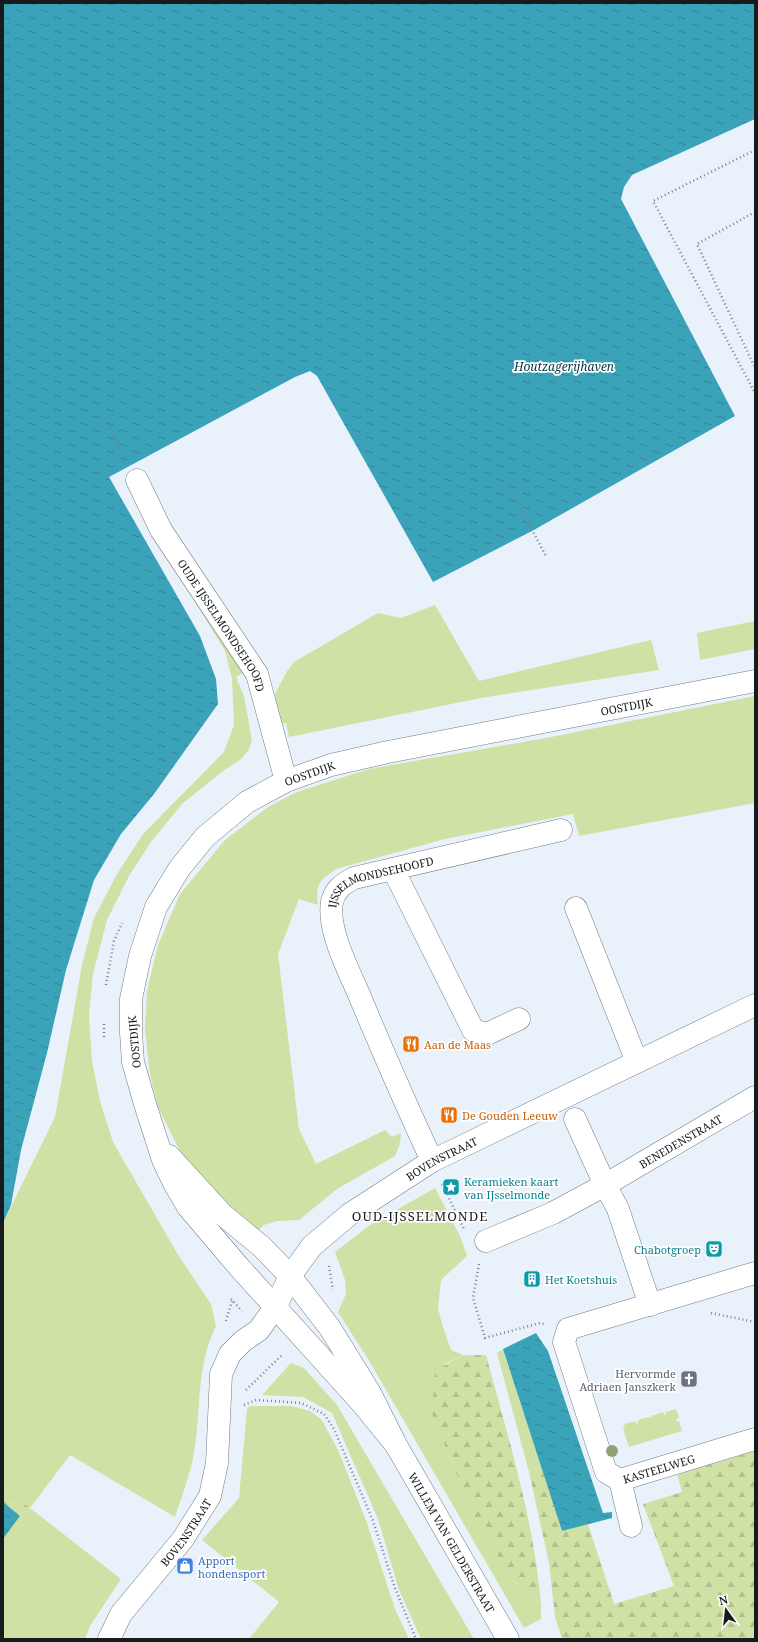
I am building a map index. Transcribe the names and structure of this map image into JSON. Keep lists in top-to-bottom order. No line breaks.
{"streets":{"street":["OUDE IJSSELMONDSEHOOFD","OOSTDIJK","IJSSELMONDSEHOOFD","BENEDENSTRAAT","BOVENSTRAAT","KASTEELWEG","WILLEM VAN GELDERSTRAAT"]},"crossings":[["OUDE IJSSELMONDSEHOOFD","OOSTDIJK"],["OOSTDIJK","BOVENSTRAAT"],["OOSTDIJK","WILLEM VAN GELDERSTRAAT"],["IJSSELMONDSEHOOFD","BOVENSTRAAT"],["BOVENSTRAAT","WILLEM VAN GELDERSTRAAT"]],"districts":["OUD-IJSSELMONDE"],"water":["Houtzagerijhaven"],"places":{"restaurant":["Aan de Maas","De Gouden Leeuw"],"place":["Keramieken kaart van IJsselmonde"],"theatre":["Chabotgroep"],"building":["Het Koetshuis"],"church":["Hervormde Adriaen Janszkerk"],"shop":["Apport hondensport"]},"north":"top"}
